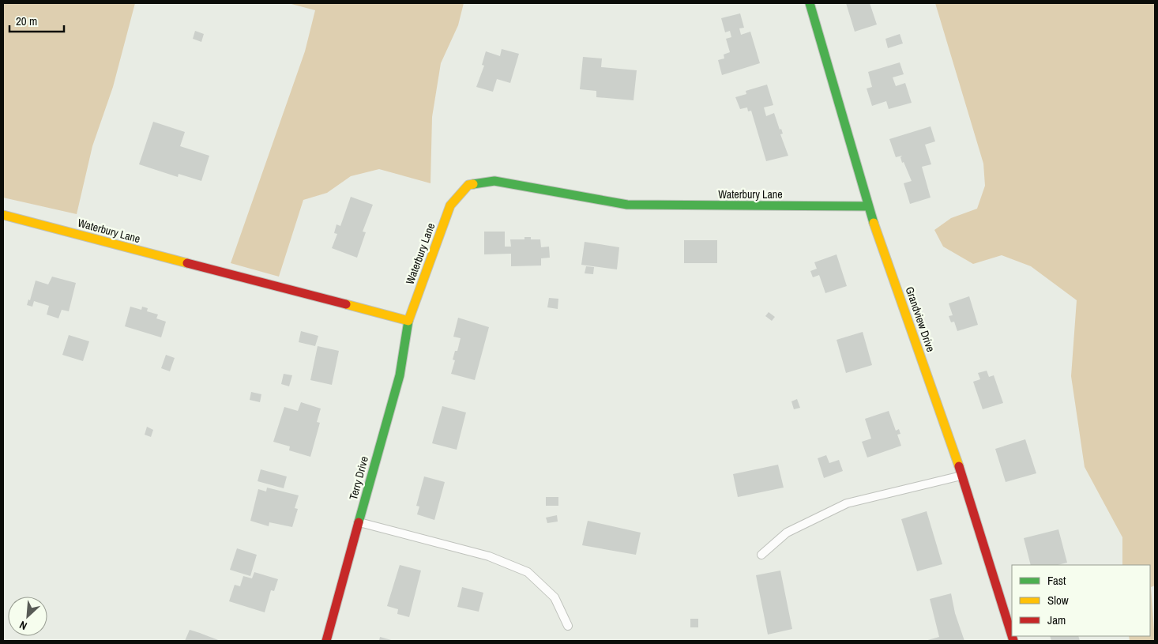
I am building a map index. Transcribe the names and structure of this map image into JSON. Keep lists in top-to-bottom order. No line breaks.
{"streets":{"street":["Waterbury Lane","Grandview Drive","Terry Drive"]},"crossings":[["Waterbury Lane","Grandview Drive"],["Waterbury Lane","Terry Drive"]],"legend":["Fast","Slow","Jam"],"scale_bar":"20 m","north":"bottom left"}
